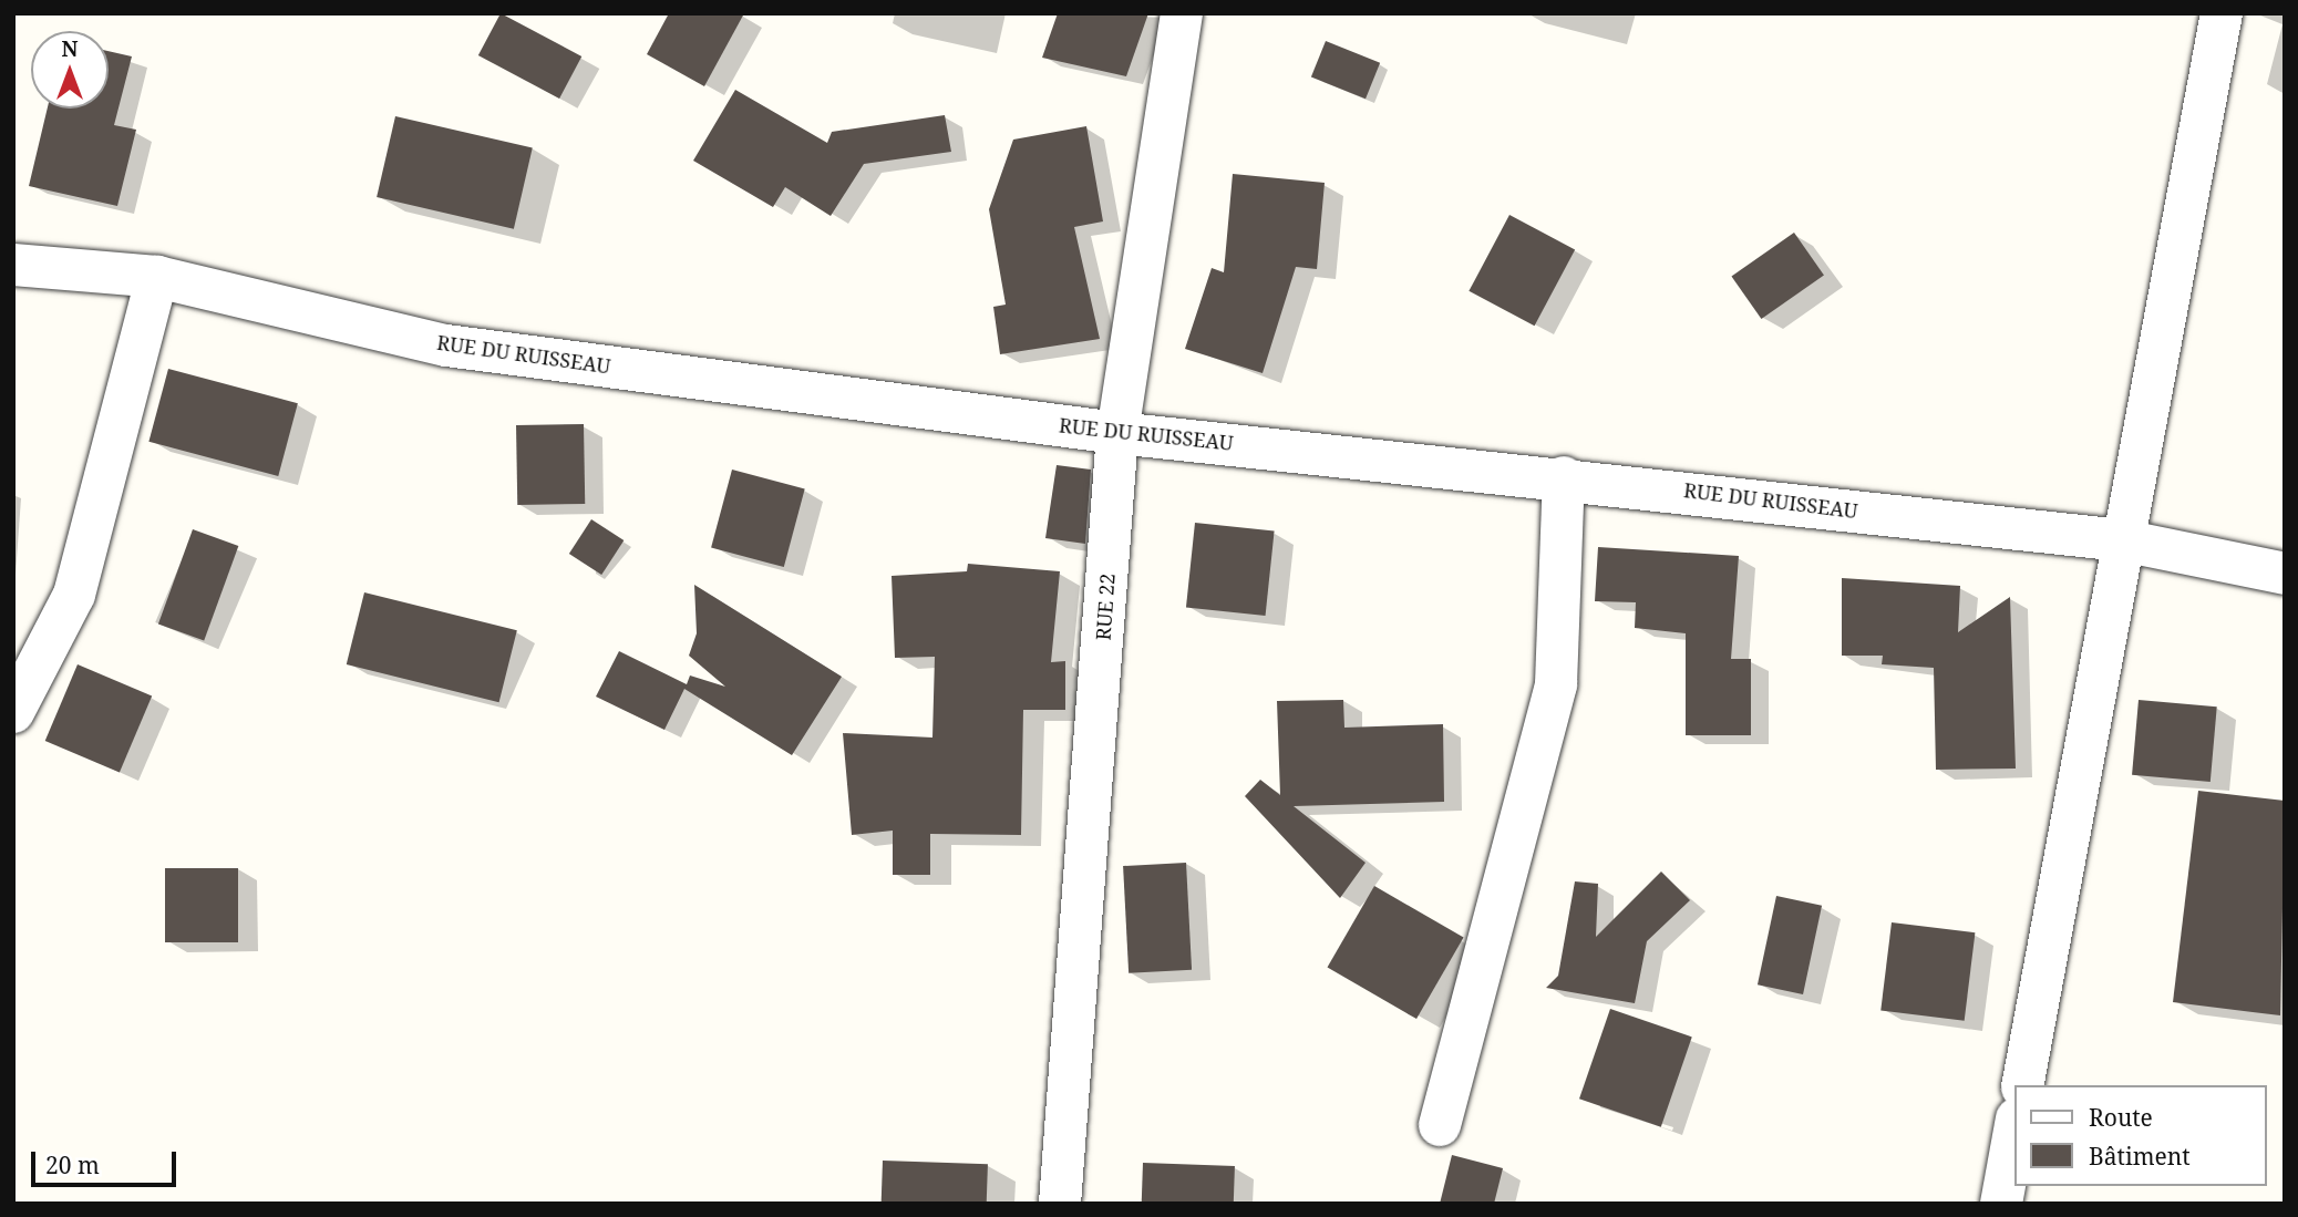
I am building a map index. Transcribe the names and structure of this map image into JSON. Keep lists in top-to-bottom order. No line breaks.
{"streets":{"street":["RUE DU RUISSEAU","RUE 22"]},"crossings":[["RUE DU RUISSEAU","RUE 22"]],"legend":["Route","Bâtiment"],"scale_bar":"20 m","north":"top"}
